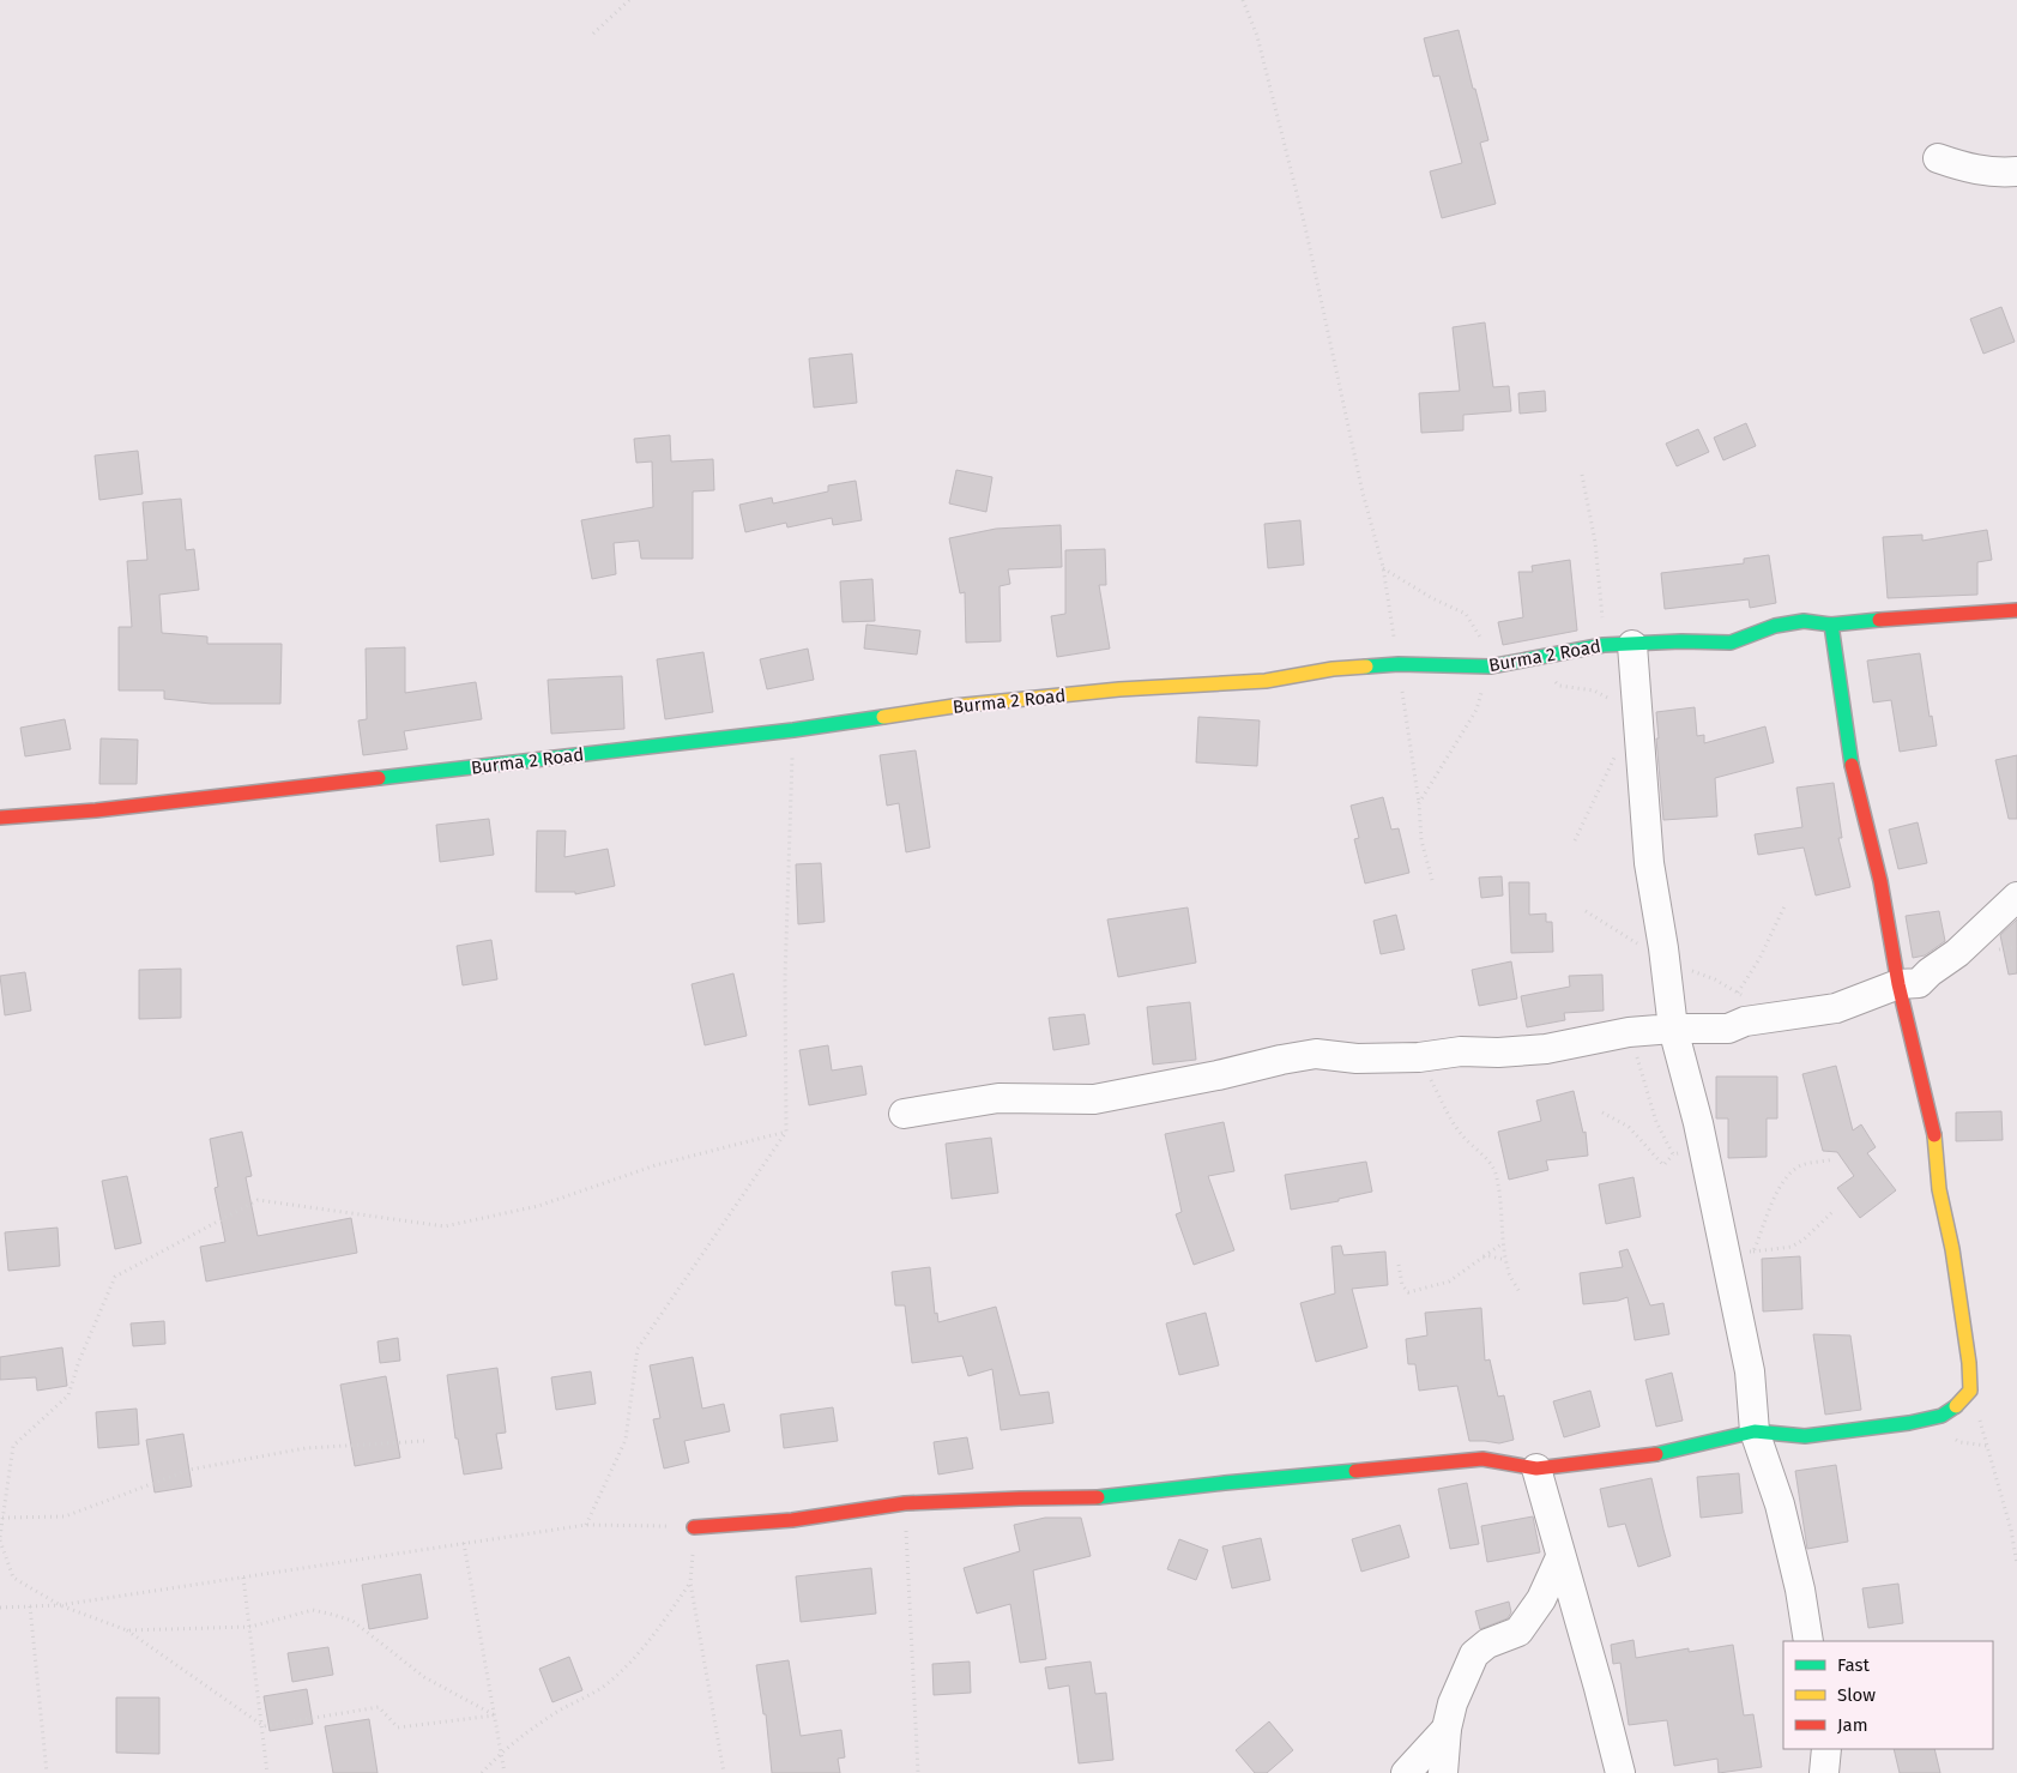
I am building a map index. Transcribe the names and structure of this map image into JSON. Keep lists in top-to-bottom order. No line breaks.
{"streets":{"street":["Burma 2 Road"]},"legend":["Fast","Slow","Jam"]}
